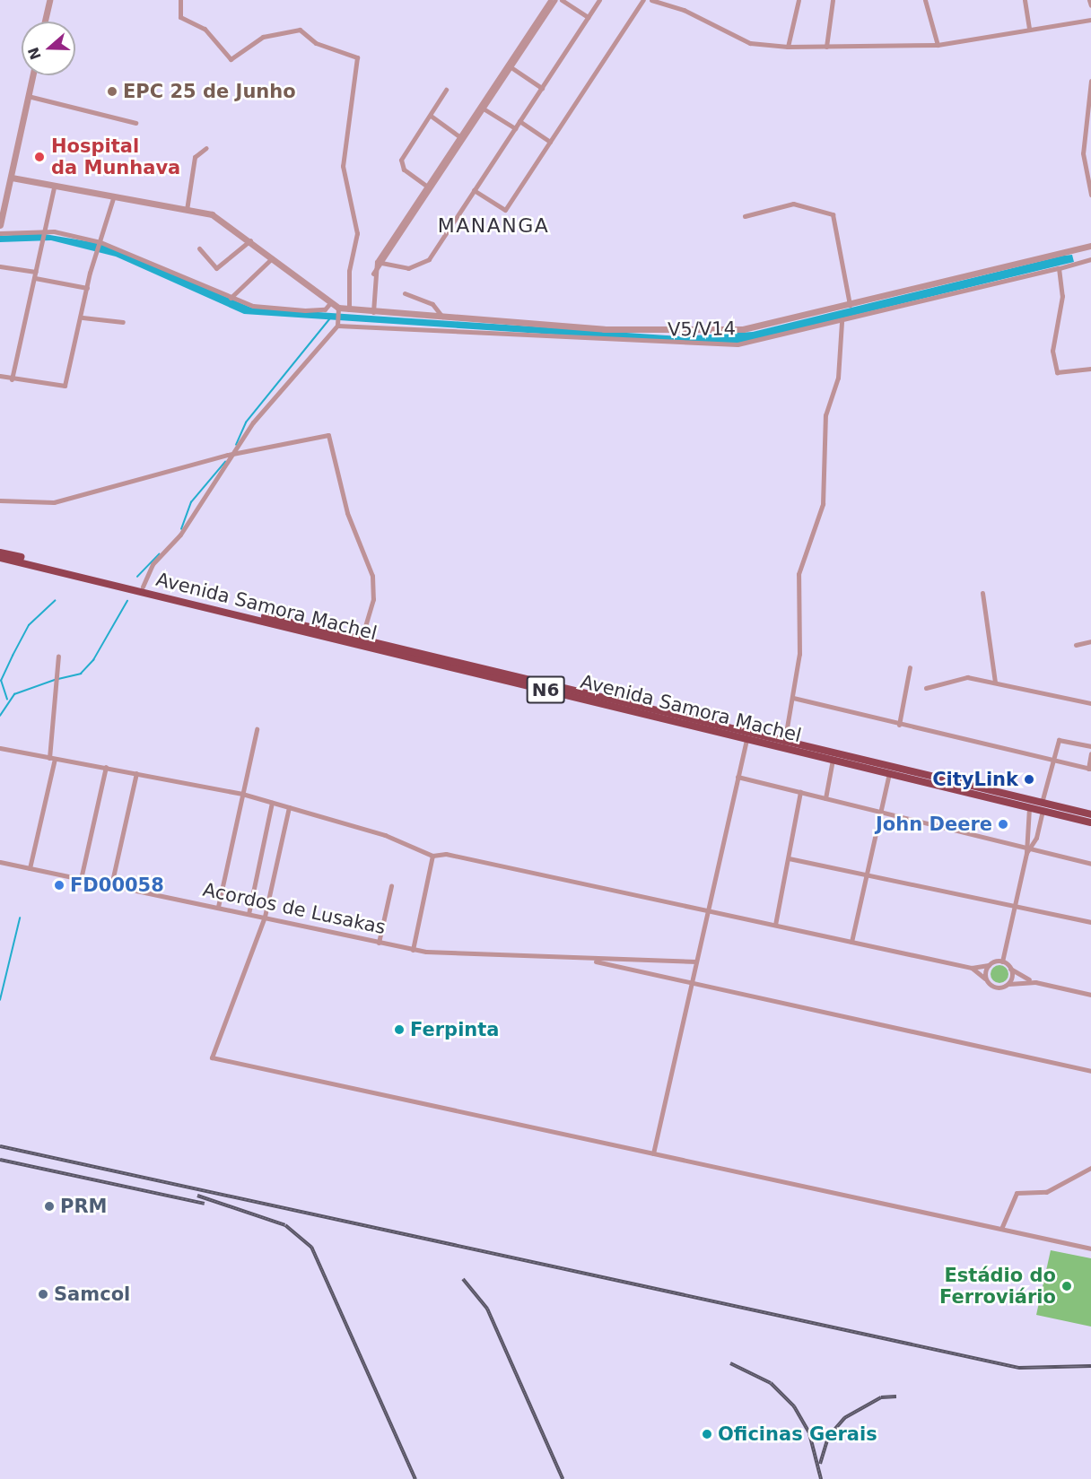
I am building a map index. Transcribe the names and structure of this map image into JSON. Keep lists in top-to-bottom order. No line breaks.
{"streets":{"highway":["Avenida Samora Machel","N6"],"street":["V5/V14","Acordos de Lusakas"]},"districts":["MANANGA"],"places":["EPC 25 de Junho","Hospital da Munhava","CityLink","John Deere","FD00058","Ferpinta","PRM","Estádio do Ferroviário","Samcol","Oficinas Gerais"],"north":"left"}
